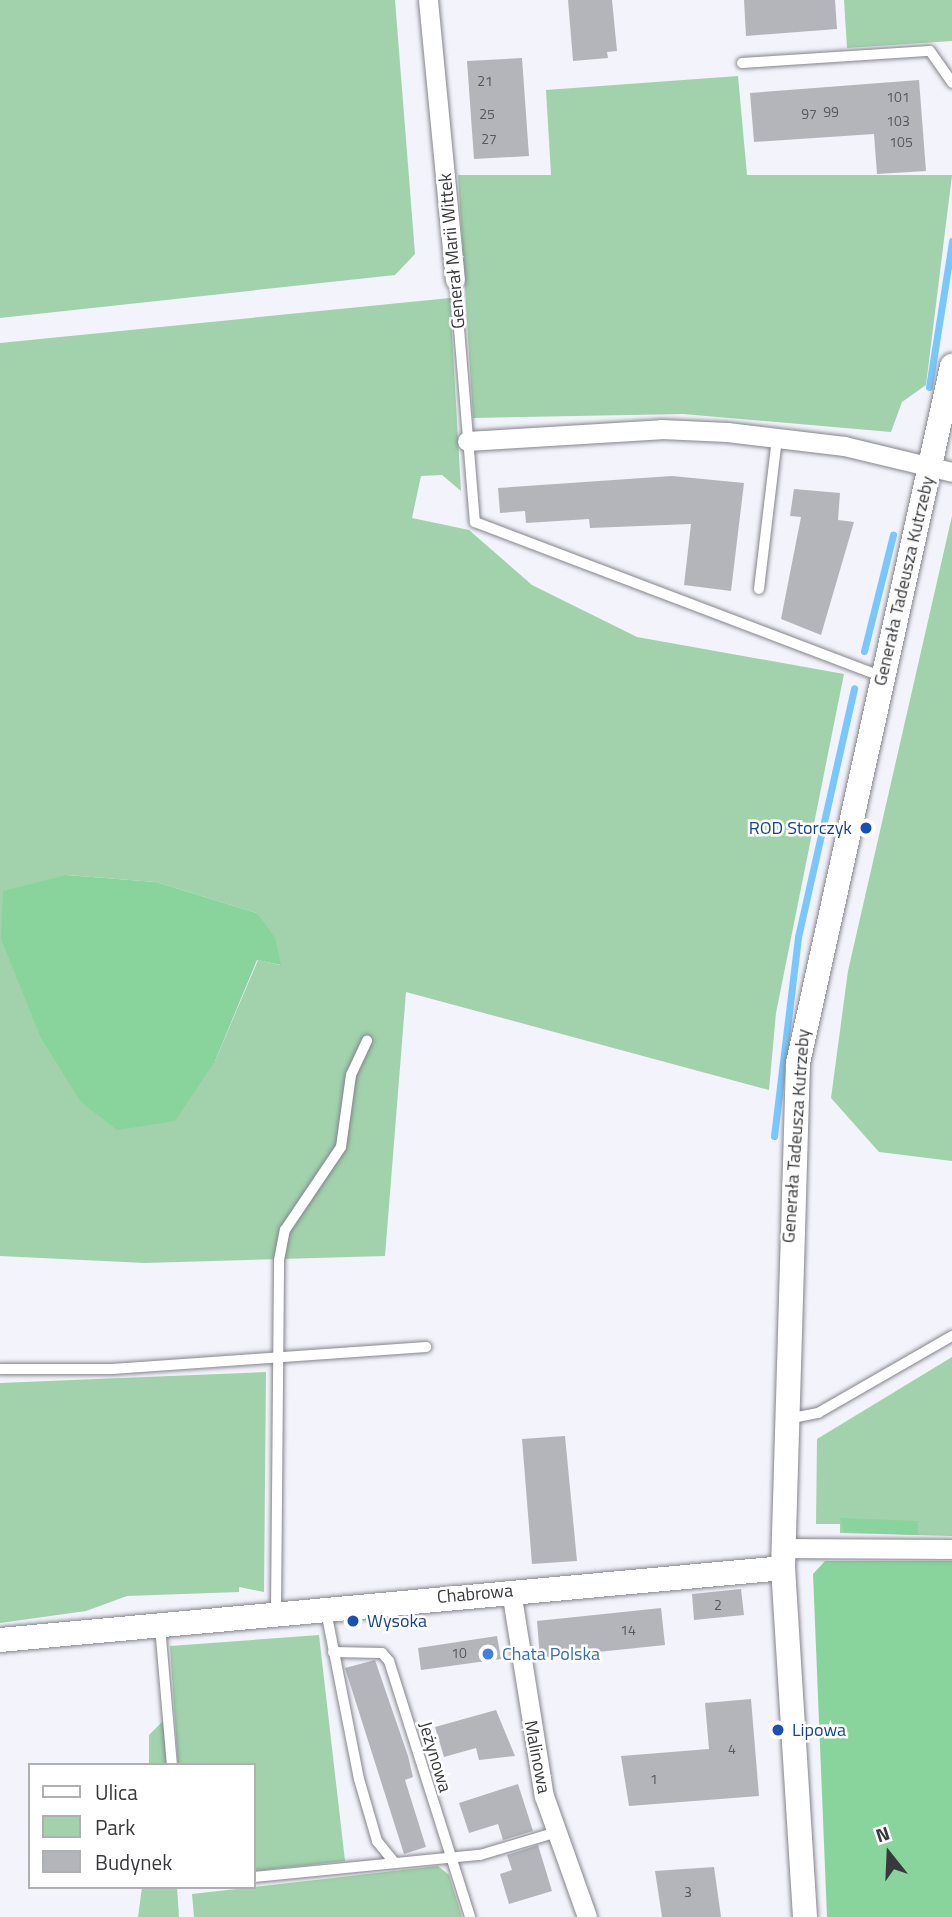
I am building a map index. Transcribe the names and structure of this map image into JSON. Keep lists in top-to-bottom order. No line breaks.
{"streets":{"street":["Generał Marii Wittek","Generała Tadeusza Kutrzeby","Chabrowa","Malinowa"],"lane":["Jeżynowa"]},"crossings":[["Generał Marii Wittek","Generała Tadeusza Kutrzeby"],["Generała Tadeusza Kutrzeby","Chabrowa"],["Chabrowa","Malinowa"]],"places":["ROD Storczyk","Wysoka","Chata Polska","Lipowa"],"house_numbers":["21","101","99","25","97","103","27","105","2","14","10","4","1","3"],"legend":["Ulica","Park","Budynek"],"north":"top"}
